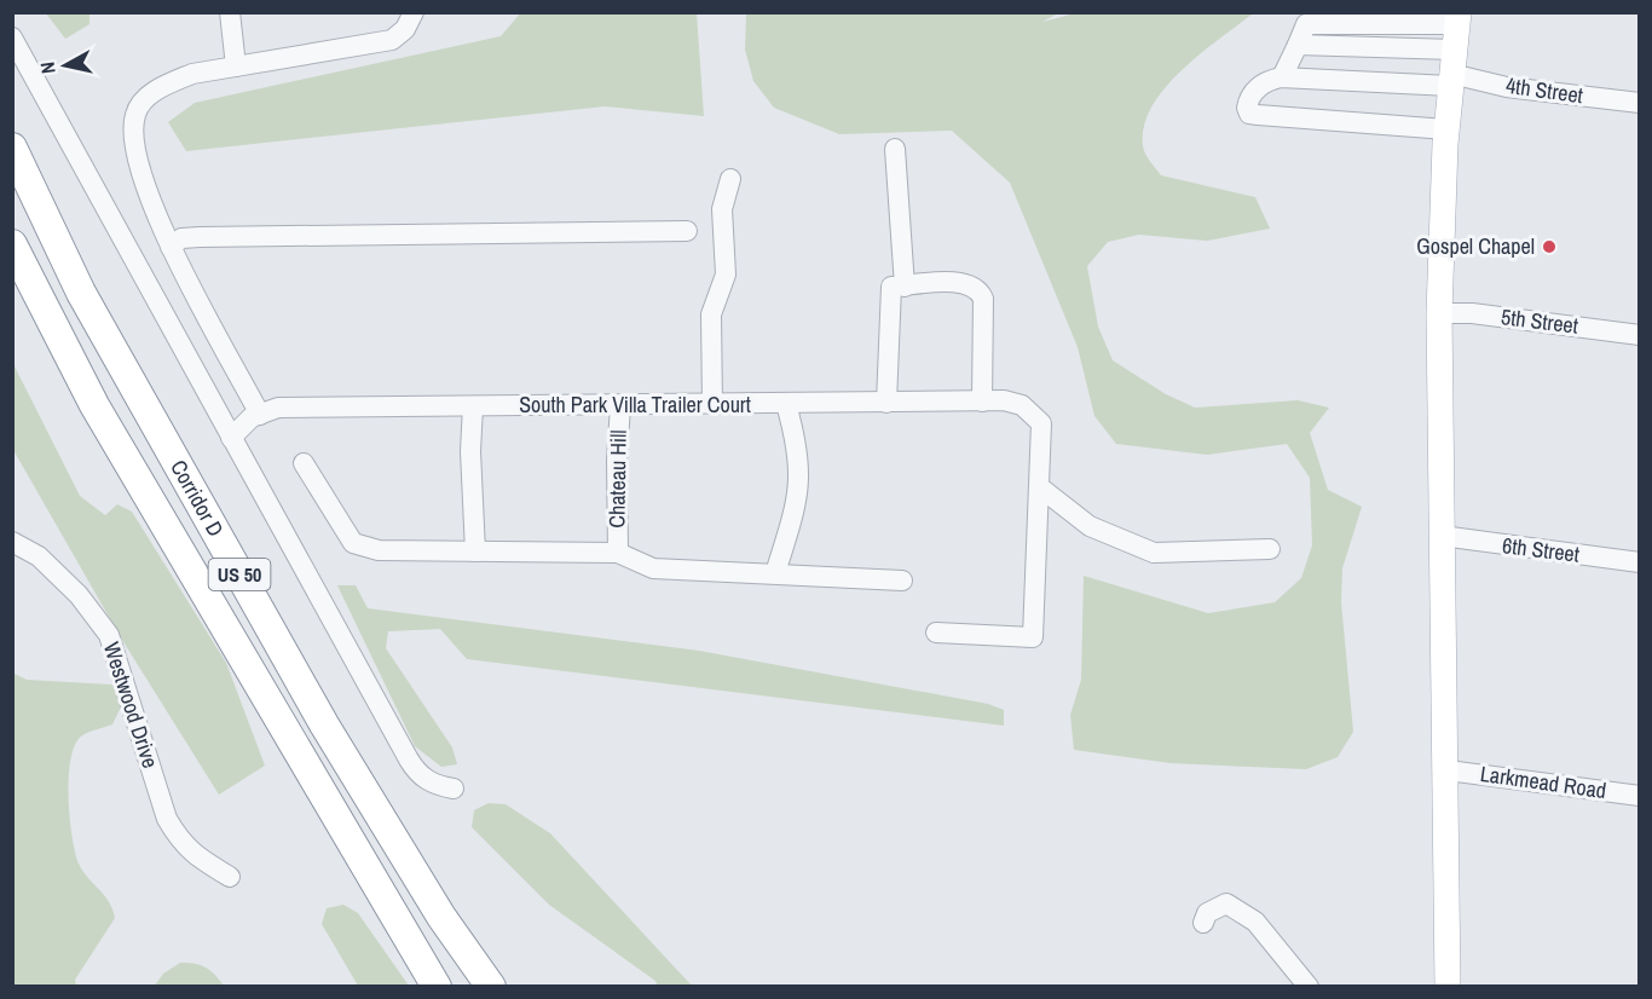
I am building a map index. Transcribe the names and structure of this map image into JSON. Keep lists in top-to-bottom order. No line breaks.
{"streets":{"highway":["Corridor D","US 50"],"street":["4th Street","5th Street","South Park Villa Trailer Court","Chateau Hill","6th Street","Westwood Drive","Larkmead Road"]},"crossings":[["South Park Villa Trailer Court","Chateau Hill"]],"places":["Gospel Chapel"],"north":"left"}
